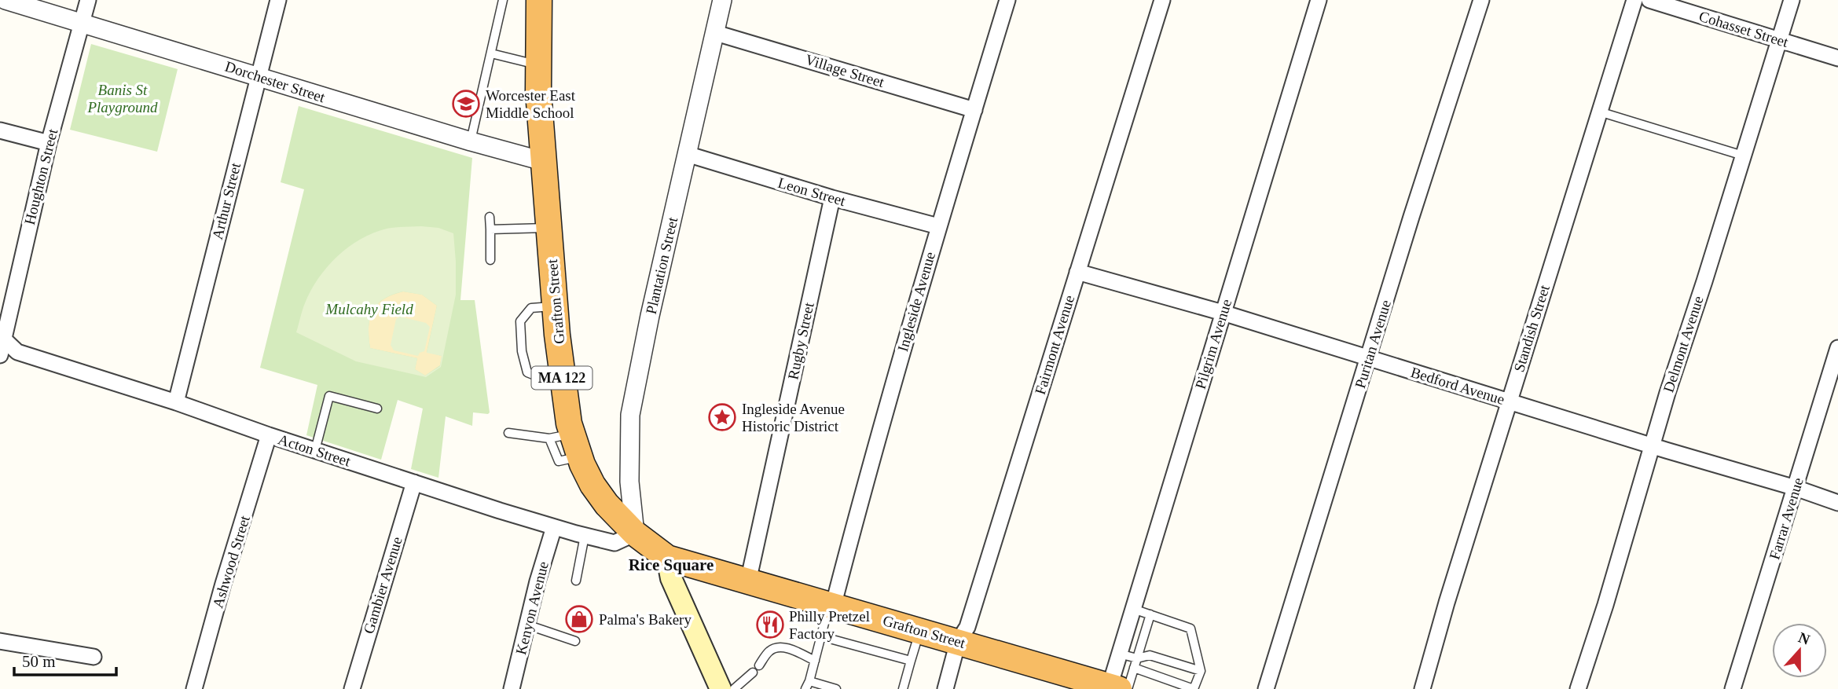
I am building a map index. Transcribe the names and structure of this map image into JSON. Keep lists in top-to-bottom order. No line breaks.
{"streets":{"highway":["Grafton Street","MA 122"],"street":["Cohasset Street","Village Street","Dorchester Street","Houghton Street","Leon Street","Arthur Street","Plantation Street","Ingleside Avenue","Standish Street","Rugby Street","Pilgrim Avenue","Puritan Avenue","Delmont Avenue","Fairmont Avenue","Bedford Avenue","Acton Street","Farrar Avenue","Ashwood Street","Gambier Avenue","Kenyon Avenue"]},"crossings":[["Cohasset Street","Delmont Avenue"],["Village Street","Plantation Street"],["Village Street","Ingleside Avenue"],["Dorchester Street","Houghton Street"],["Dorchester Street","Arthur Street"],["Dorchester Street","Grafton Street"],["Houghton Street","Acton Street"],["Leon Street","Plantation Street"],["Leon Street","Ingleside Avenue"],["Leon Street","Rugby Street"],["Arthur Street","Acton Street"],["Plantation Street","Grafton Street"],["Plantation Street","Acton Street"],["Grafton Street","Ingleside Avenue"],["Grafton Street","Rugby Street"],["Grafton Street","Pilgrim Avenue"],["Grafton Street","Fairmont Avenue"],["Grafton Street","Acton Street"],["Standish Street","Bedford Avenue"],["Pilgrim Avenue","Bedford Avenue"],["Puritan Avenue","Bedford Avenue"],["Delmont Avenue","Bedford Avenue"],["Fairmont Avenue","Bedford Avenue"],["Bedford Avenue","Farrar Avenue"],["Acton Street","Ashwood Street"],["Acton Street","Gambier Avenue"],["Acton Street","Kenyon Avenue"]],"districts":["Rice Square"],"parks":["Banis St Playground","Mulcahy Field"],"places":{"school or university":["Worcester East Middle School"],"place":["Ingleside Avenue Historic District"],"shop":["Palma's Bakery"],"restaurant":["Philly Pretzel Factory"]},"scale_bar":"50 m","north":"top"}
